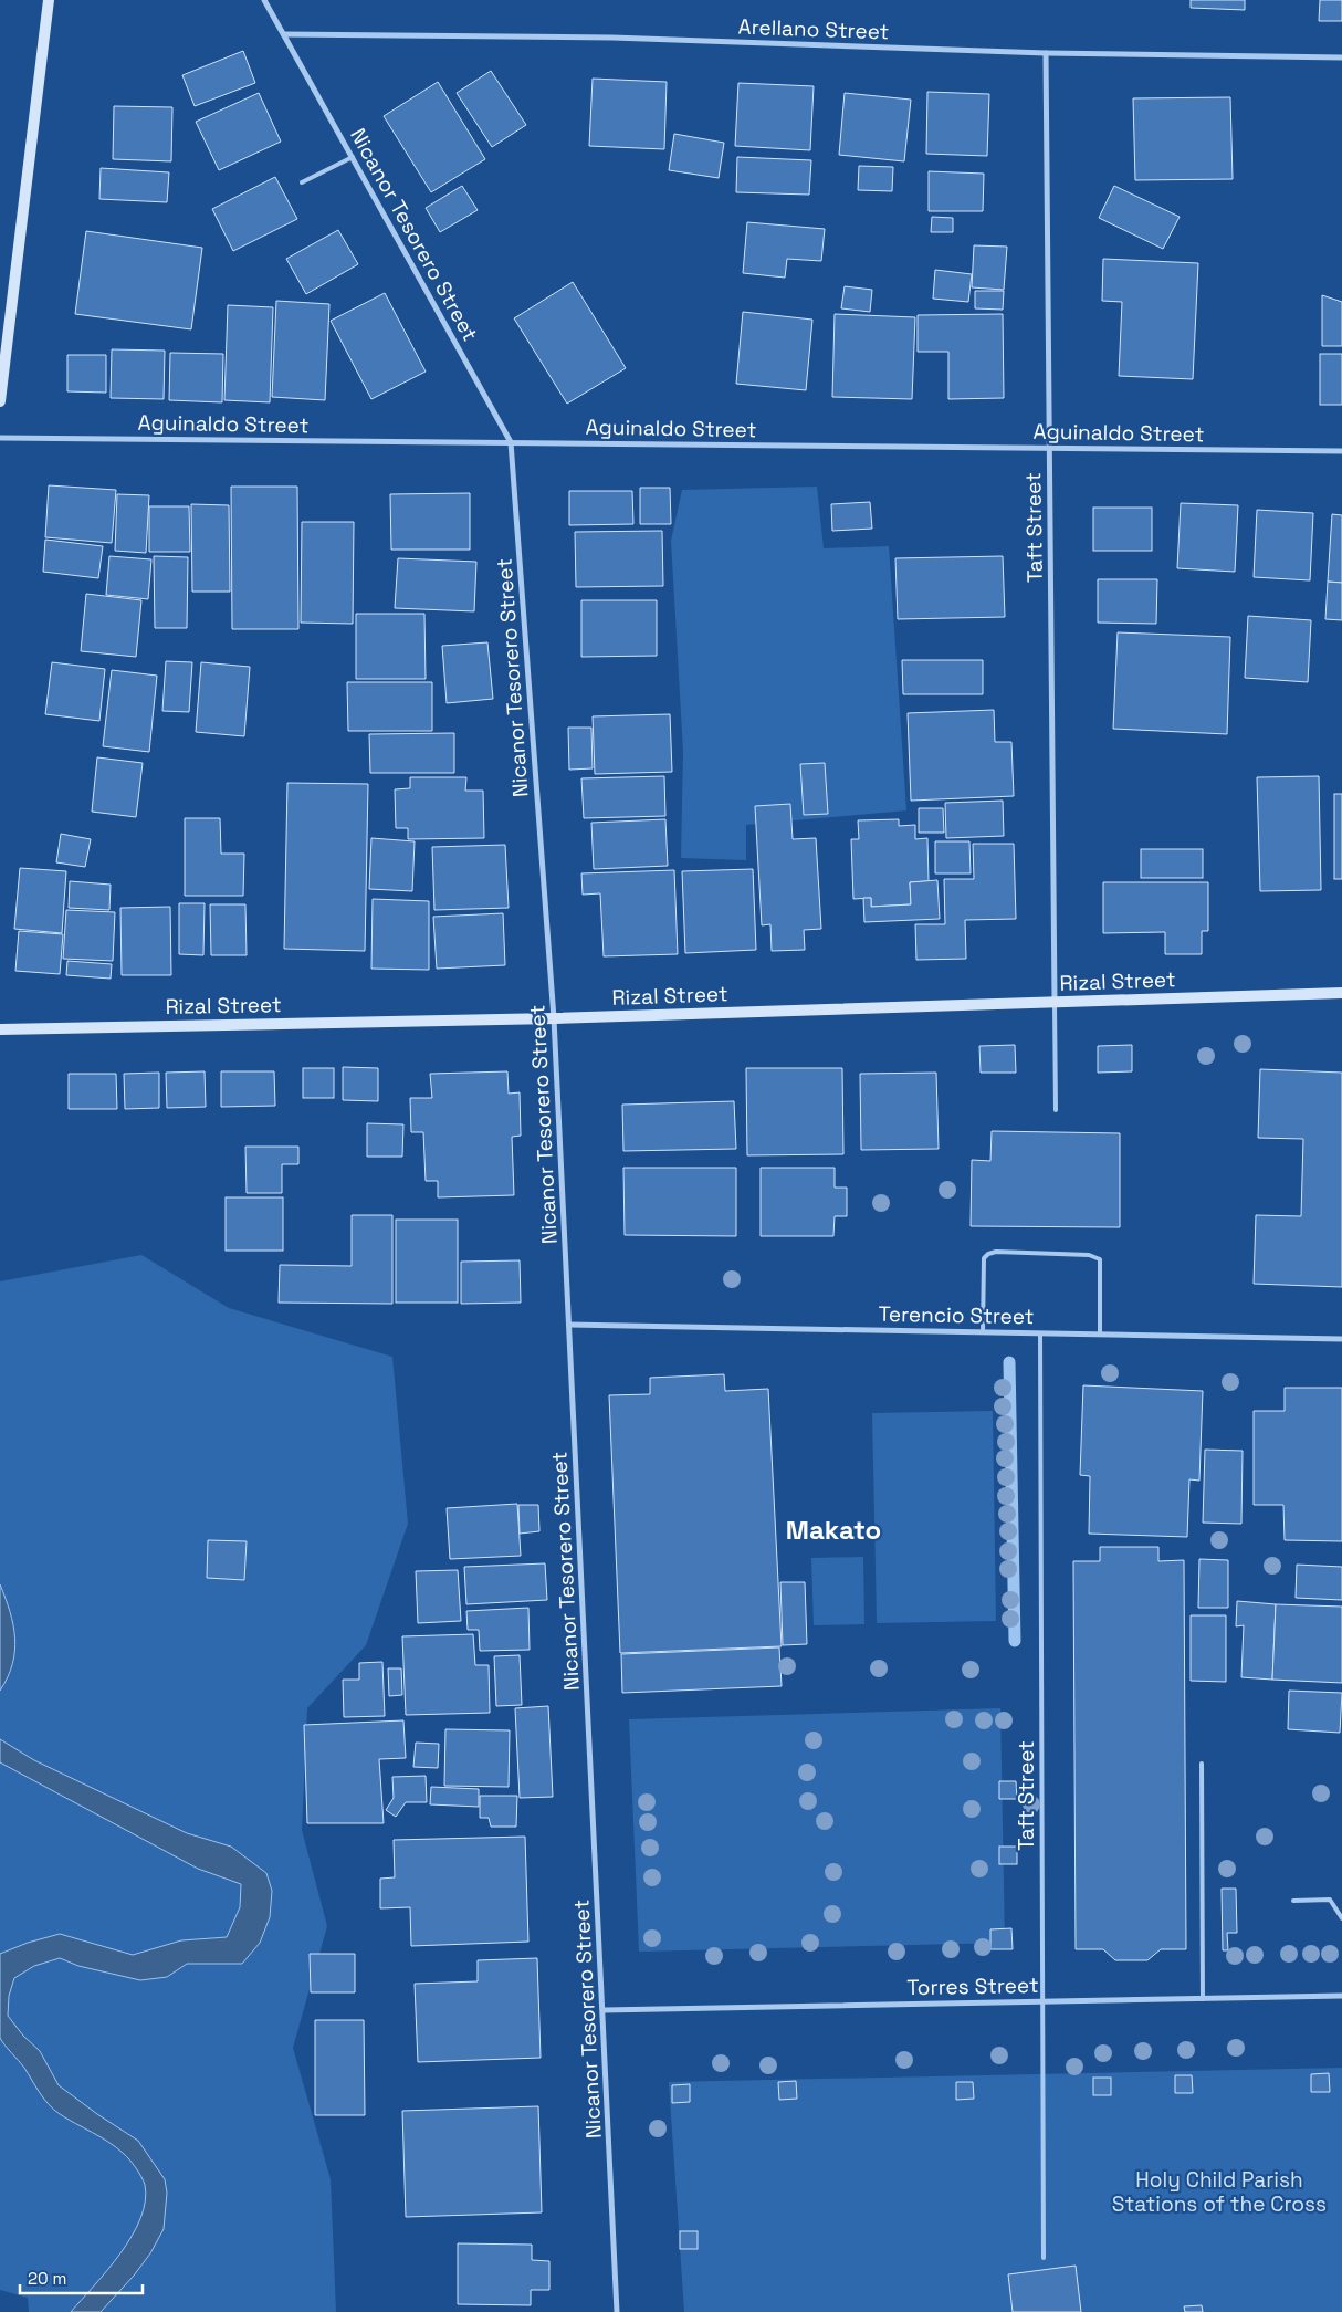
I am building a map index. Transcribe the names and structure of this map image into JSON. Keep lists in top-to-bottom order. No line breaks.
{"streets":{"main road":["Rizal Street"],"street":["Arellano Street","Nicanor Tesorero Street","Aguinaldo Street","Taft Street","Terencio Street","Torres Street"]},"crossings":[["Arellano Street","Nicanor Tesorero Street"],["Arellano Street","Taft Street"],["Nicanor Tesorero Street","Aguinaldo Street"],["Nicanor Tesorero Street","Rizal Street"],["Nicanor Tesorero Street","Terencio Street"],["Nicanor Tesorero Street","Torres Street"],["Aguinaldo Street","Taft Street"],["Taft Street","Rizal Street"],["Taft Street","Terencio Street"],["Taft Street","Torres Street"]],"districts":["Makato"],"parks":["Holy Child Parish Stations of the Cross"],"scale_bar":"20 m"}
